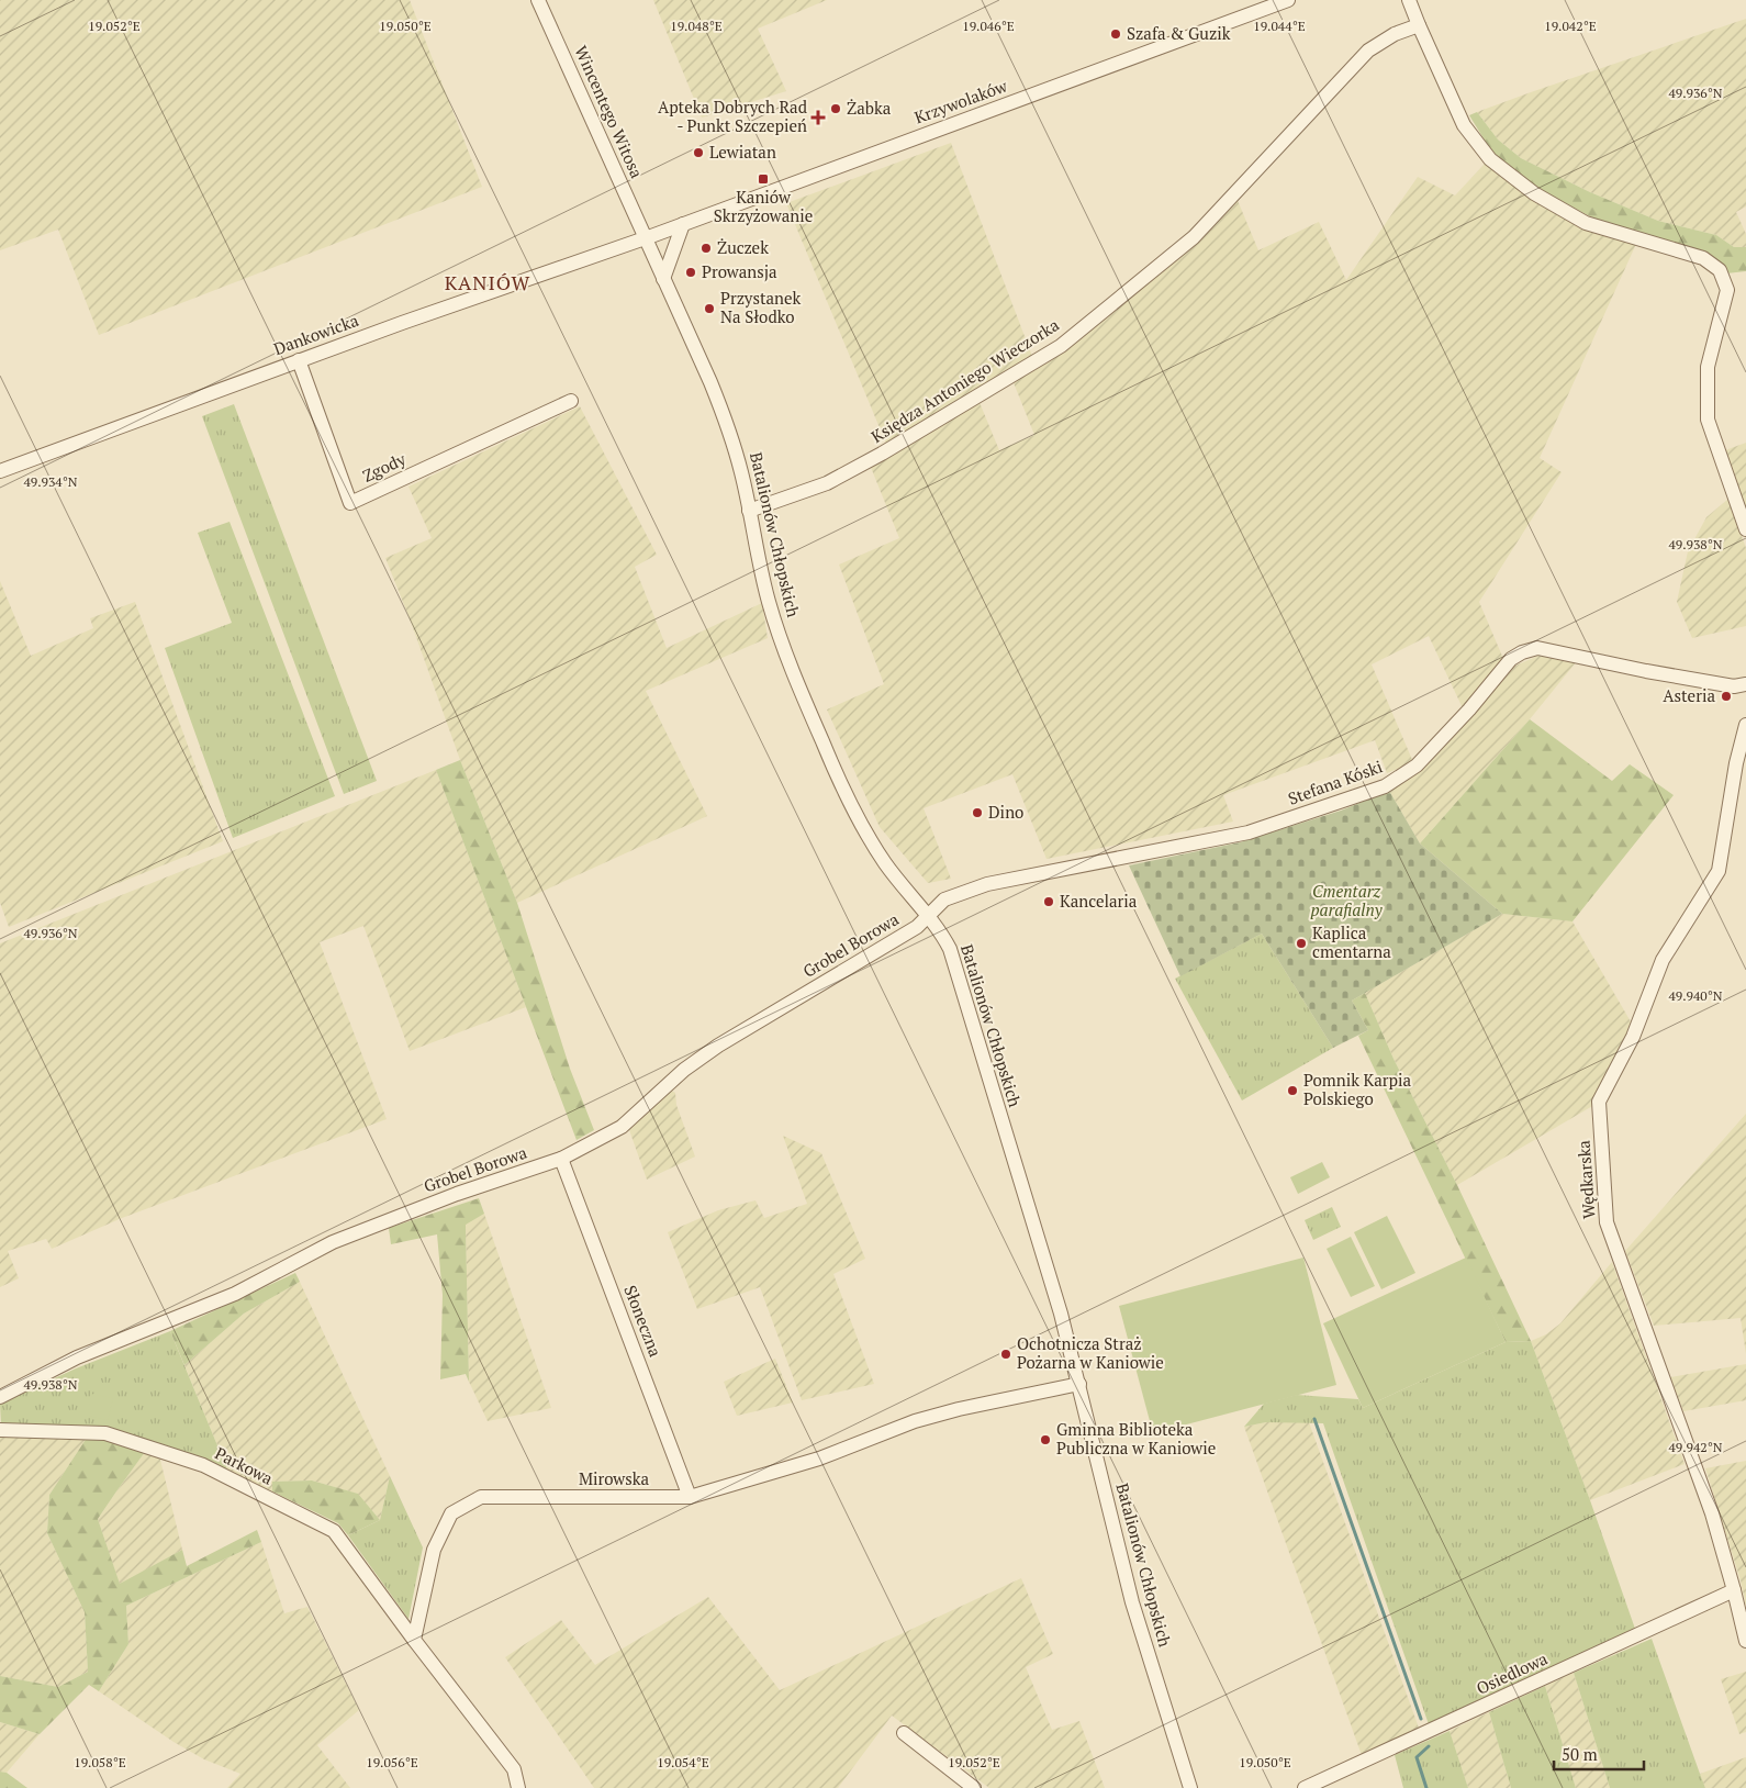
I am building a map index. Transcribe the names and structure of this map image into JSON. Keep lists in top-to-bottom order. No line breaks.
{"streets":{"street":["Krzywolaków","Wincentego Witosa","Dankowicka","Księdza Antoniego Wieczorka","Zgody","Batalionów Chłopskich","Stefana Kóski","Grobel Borowa","Wędkarska","Słoneczna","Parkowa","Mirowska","Osiedlowa"]},"crossings":[["Krzywolaków","Wincentego Witosa"],["Krzywolaków","Dankowicka"],["Krzywolaków","Batalionów Chłopskich"],["Wincentego Witosa","Dankowicka"],["Wincentego Witosa","Batalionów Chłopskich"],["Dankowicka","Zgody"],["Dankowicka","Batalionów Chłopskich"],["Księdza Antoniego Wieczorka","Batalionów Chłopskich"],["Batalionów Chłopskich","Stefana Kóski"],["Batalionów Chłopskich","Grobel Borowa"],["Batalionów Chłopskich","Mirowska"],["Stefana Kóski","Grobel Borowa"],["Grobel Borowa","Słoneczna"],["Wędkarska","Osiedlowa"],["Słoneczna","Mirowska"],["Parkowa","Mirowska"]],"districts":["KANIÓW"],"parks":["Cmentarz parafialny"],"places":{"other":["Szafa & Guzik","Żabka","Lewiatan","Żuczek","Prowansja","Przystanek Na Słodko","Asteria","Dino","Kancelaria","Kaplica cmentarna","Pomnik Karpia Polskiego","Ochotnicza Straż Pożarna w Kaniowie","Gminna Biblioteka Publiczna w Kaniowie"],"health":["Apteka Dobrych Rad - Punkt Szczepień"],"transit":["Kaniów Skrzyżowanie"]},"scale_bar":"50 m","coordinates":["19.052°E","19.050°E","19.048°E","19.046°E","19.044°E","19.042°E","49.936°N","49.934°N","49.938°N","49.940°N","49.942°N","19.058°E","19.056°E","19.054°E"]}
